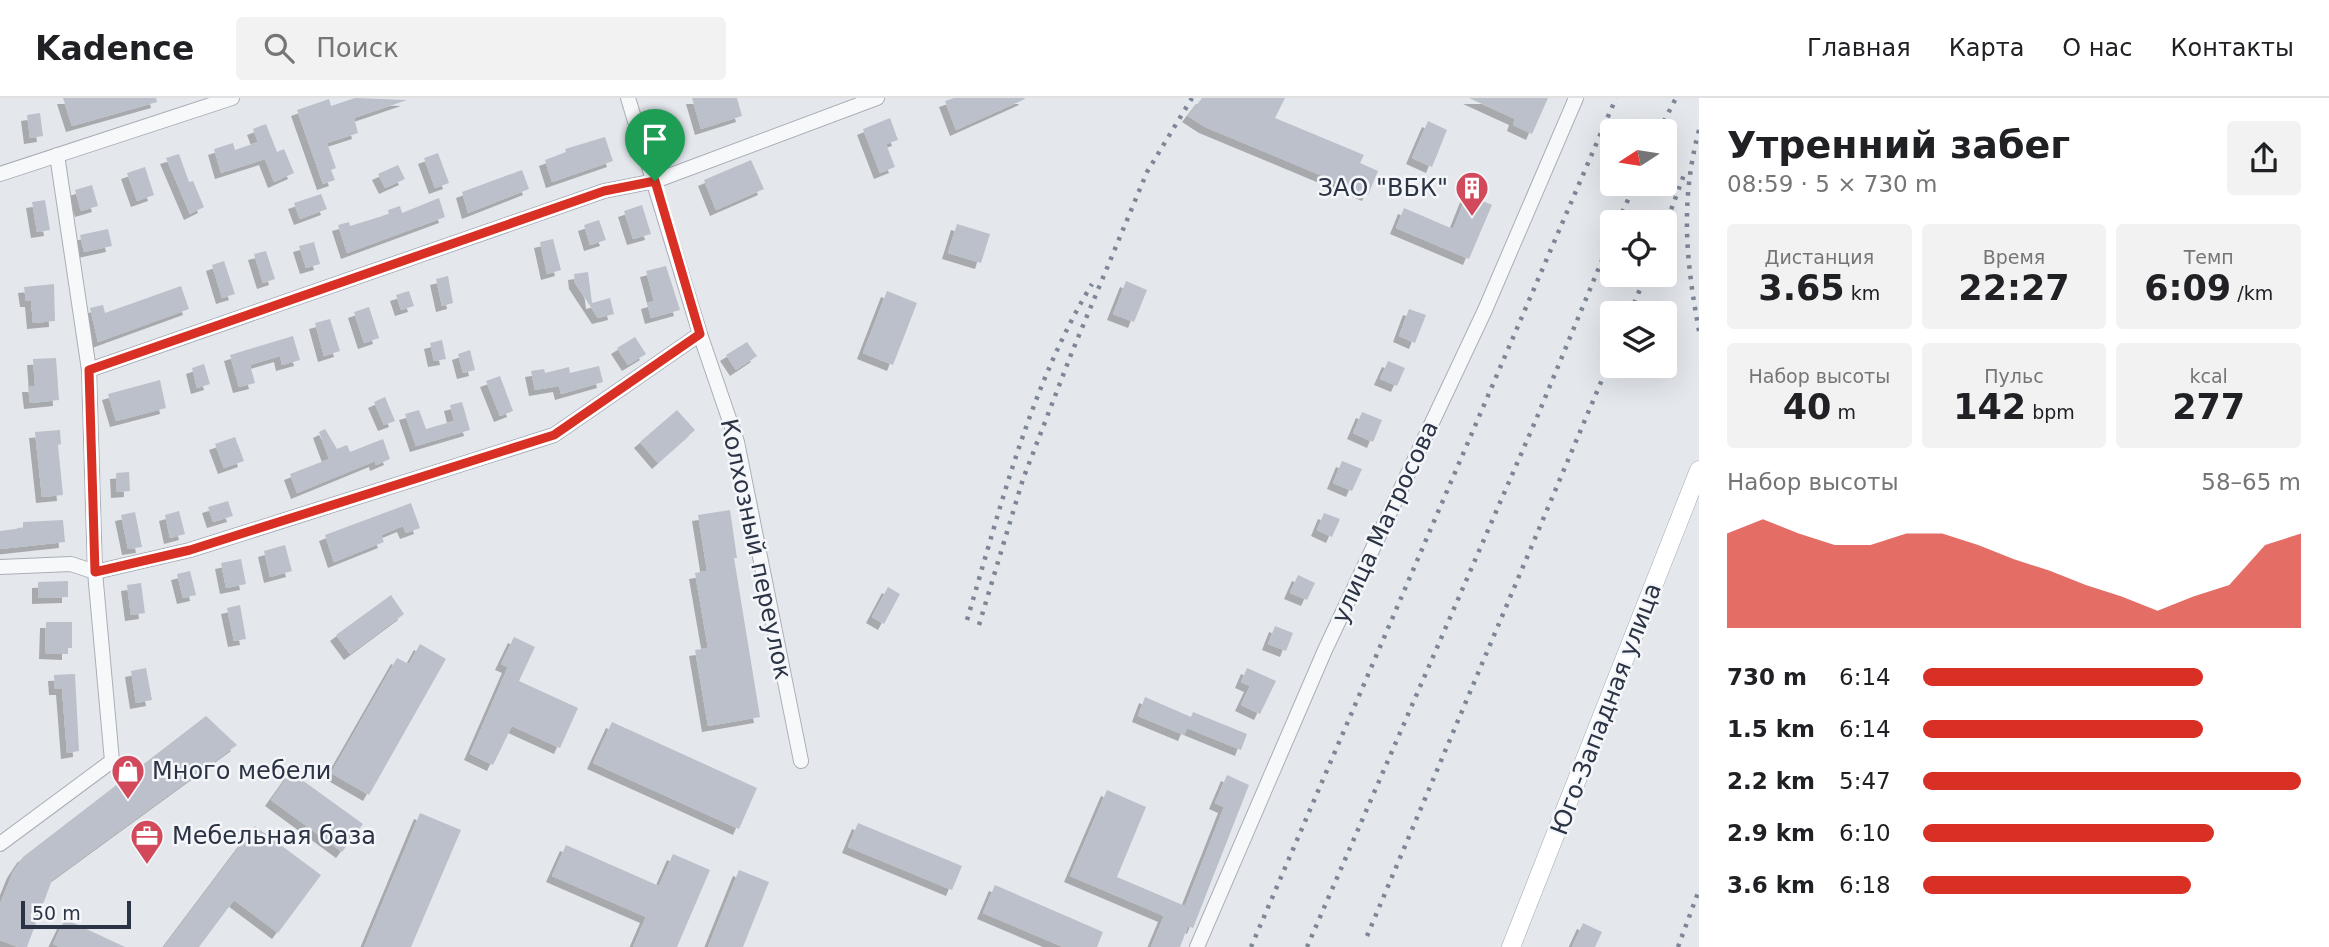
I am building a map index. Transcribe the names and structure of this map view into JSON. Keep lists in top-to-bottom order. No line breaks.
{"streets":{"main road":["Юго-Западная улица"],"street":["улица Матросова","Колхозный переулок"]},"places":{"building":["ЗАО \"ВБК\""],"shop":["Много мебели"],"office":["Мебельная база"]},"scale_bar":"50 m","north":"left","page":{"header":"Kadence","search":"Поиск","nav":["Главная","Карта","О нас","Контакты"],"heading":["Утренний забег","08:59 · 5 × 730 m"],"stats":[["Дистанция","3.65 km"],["Время","22:27"],["Темп","6:09 /km"],["Набор высоты","40 m"],["Пульс","142 bpm"],["kcal","277"]],"chart":["Набор высоты","58–65 m"],"list":[{"name":"730 m","note":"6:14"},{"name":"1.5 km","note":"6:14"},{"name":"2.2 km","note":"5:47"},{"name":"2.9 km","note":"6:10"},{"name":"3.6 km","note":"6:18"}],"scale":"50 m"}}
